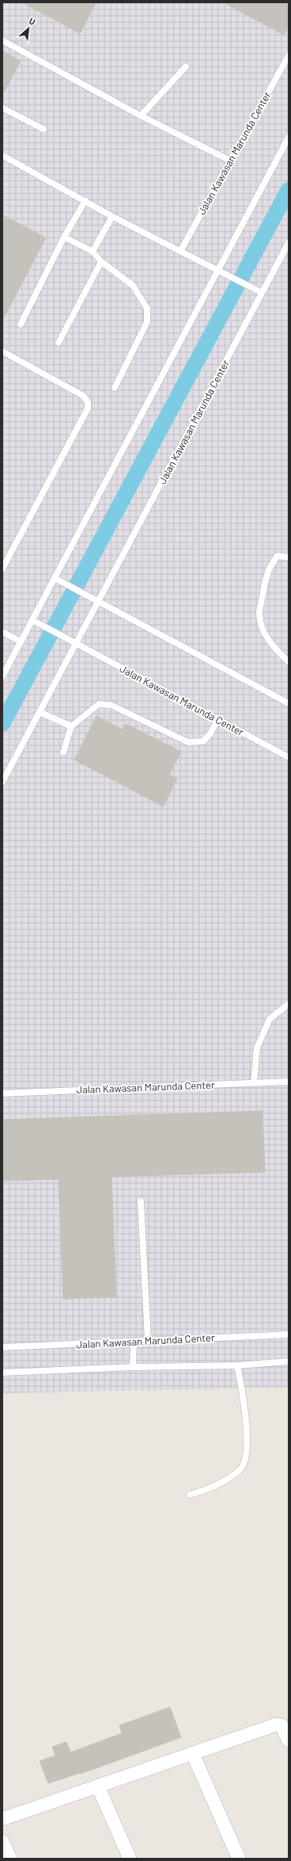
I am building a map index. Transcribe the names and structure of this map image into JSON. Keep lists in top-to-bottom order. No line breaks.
{"streets":{"lane":["Jalan Kawasan Marunda Center"]},"north":"top right"}
